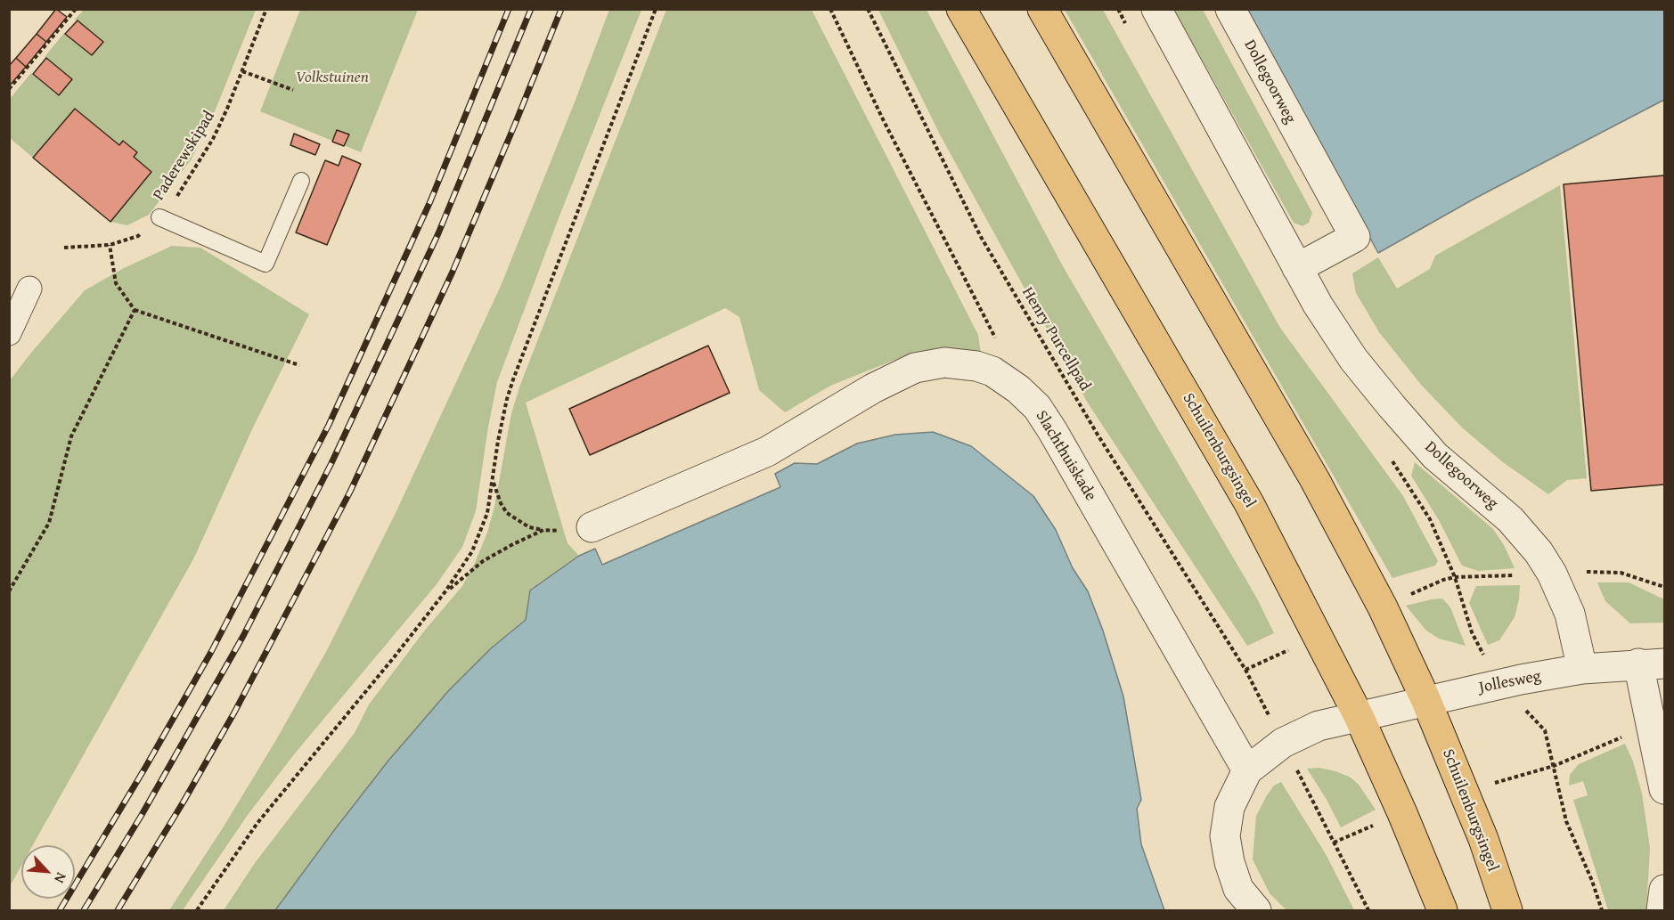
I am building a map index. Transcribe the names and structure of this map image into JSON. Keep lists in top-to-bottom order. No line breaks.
{"streets":{"main road":["Schuilenburgsingel"],"street":["Dollegoorweg","Slachthuiskade","Jollesweg"],"path":["Paderewskipad","Henry Purcellpad"]},"crossings":[["Dollegoorweg","Jollesweg"],["Schuilenburgsingel","Jollesweg"]],"parks":["Volkstuinen"],"north":"bottom right"}
